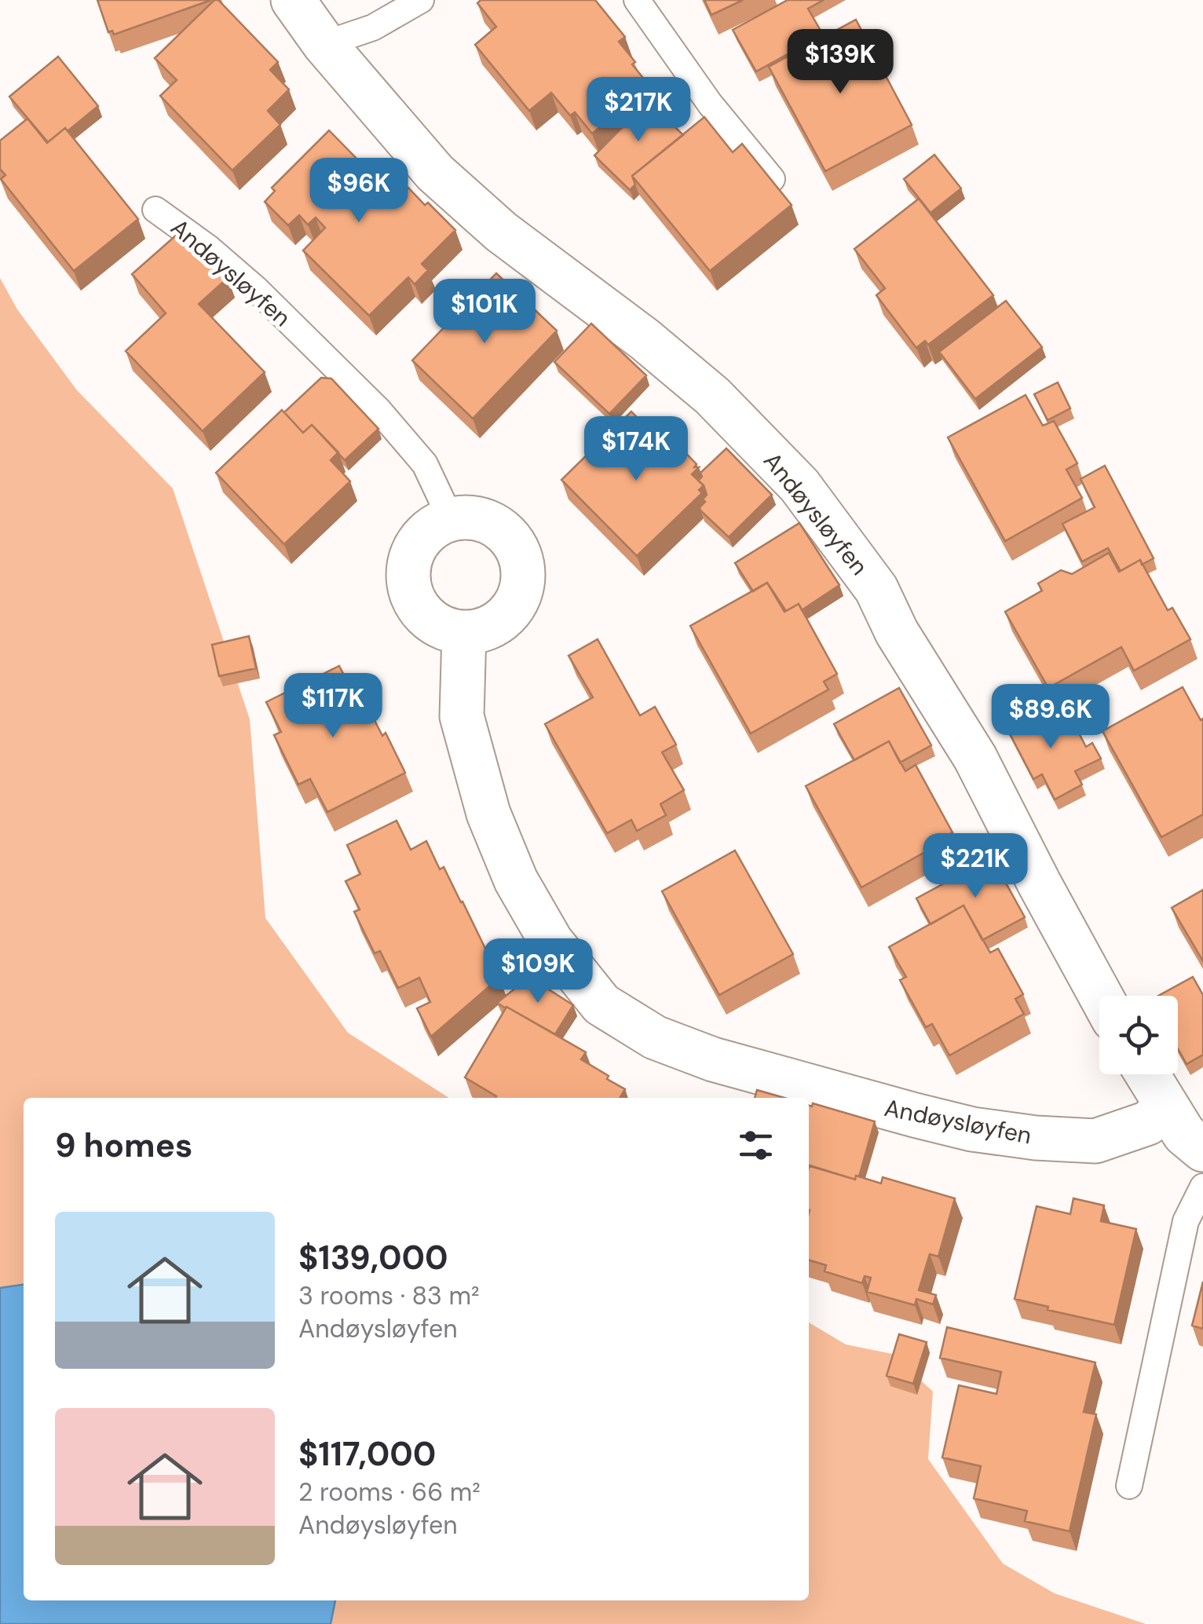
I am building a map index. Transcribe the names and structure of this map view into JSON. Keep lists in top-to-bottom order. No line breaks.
{"streets":{"street":["Andøysløyfen"]},"page":{"price":["$139K","$217K","$96K","$101K","$174K","$117K","$89.6K","$221K","$109K"],"heading":"9 homes","list":[{"name":"$139,000","note":"3 rooms · 83 m² · Andøysløyfen"},{"name":"$117,000","note":"2 rooms · 66 m² · Andøysløyfen"}]}}
